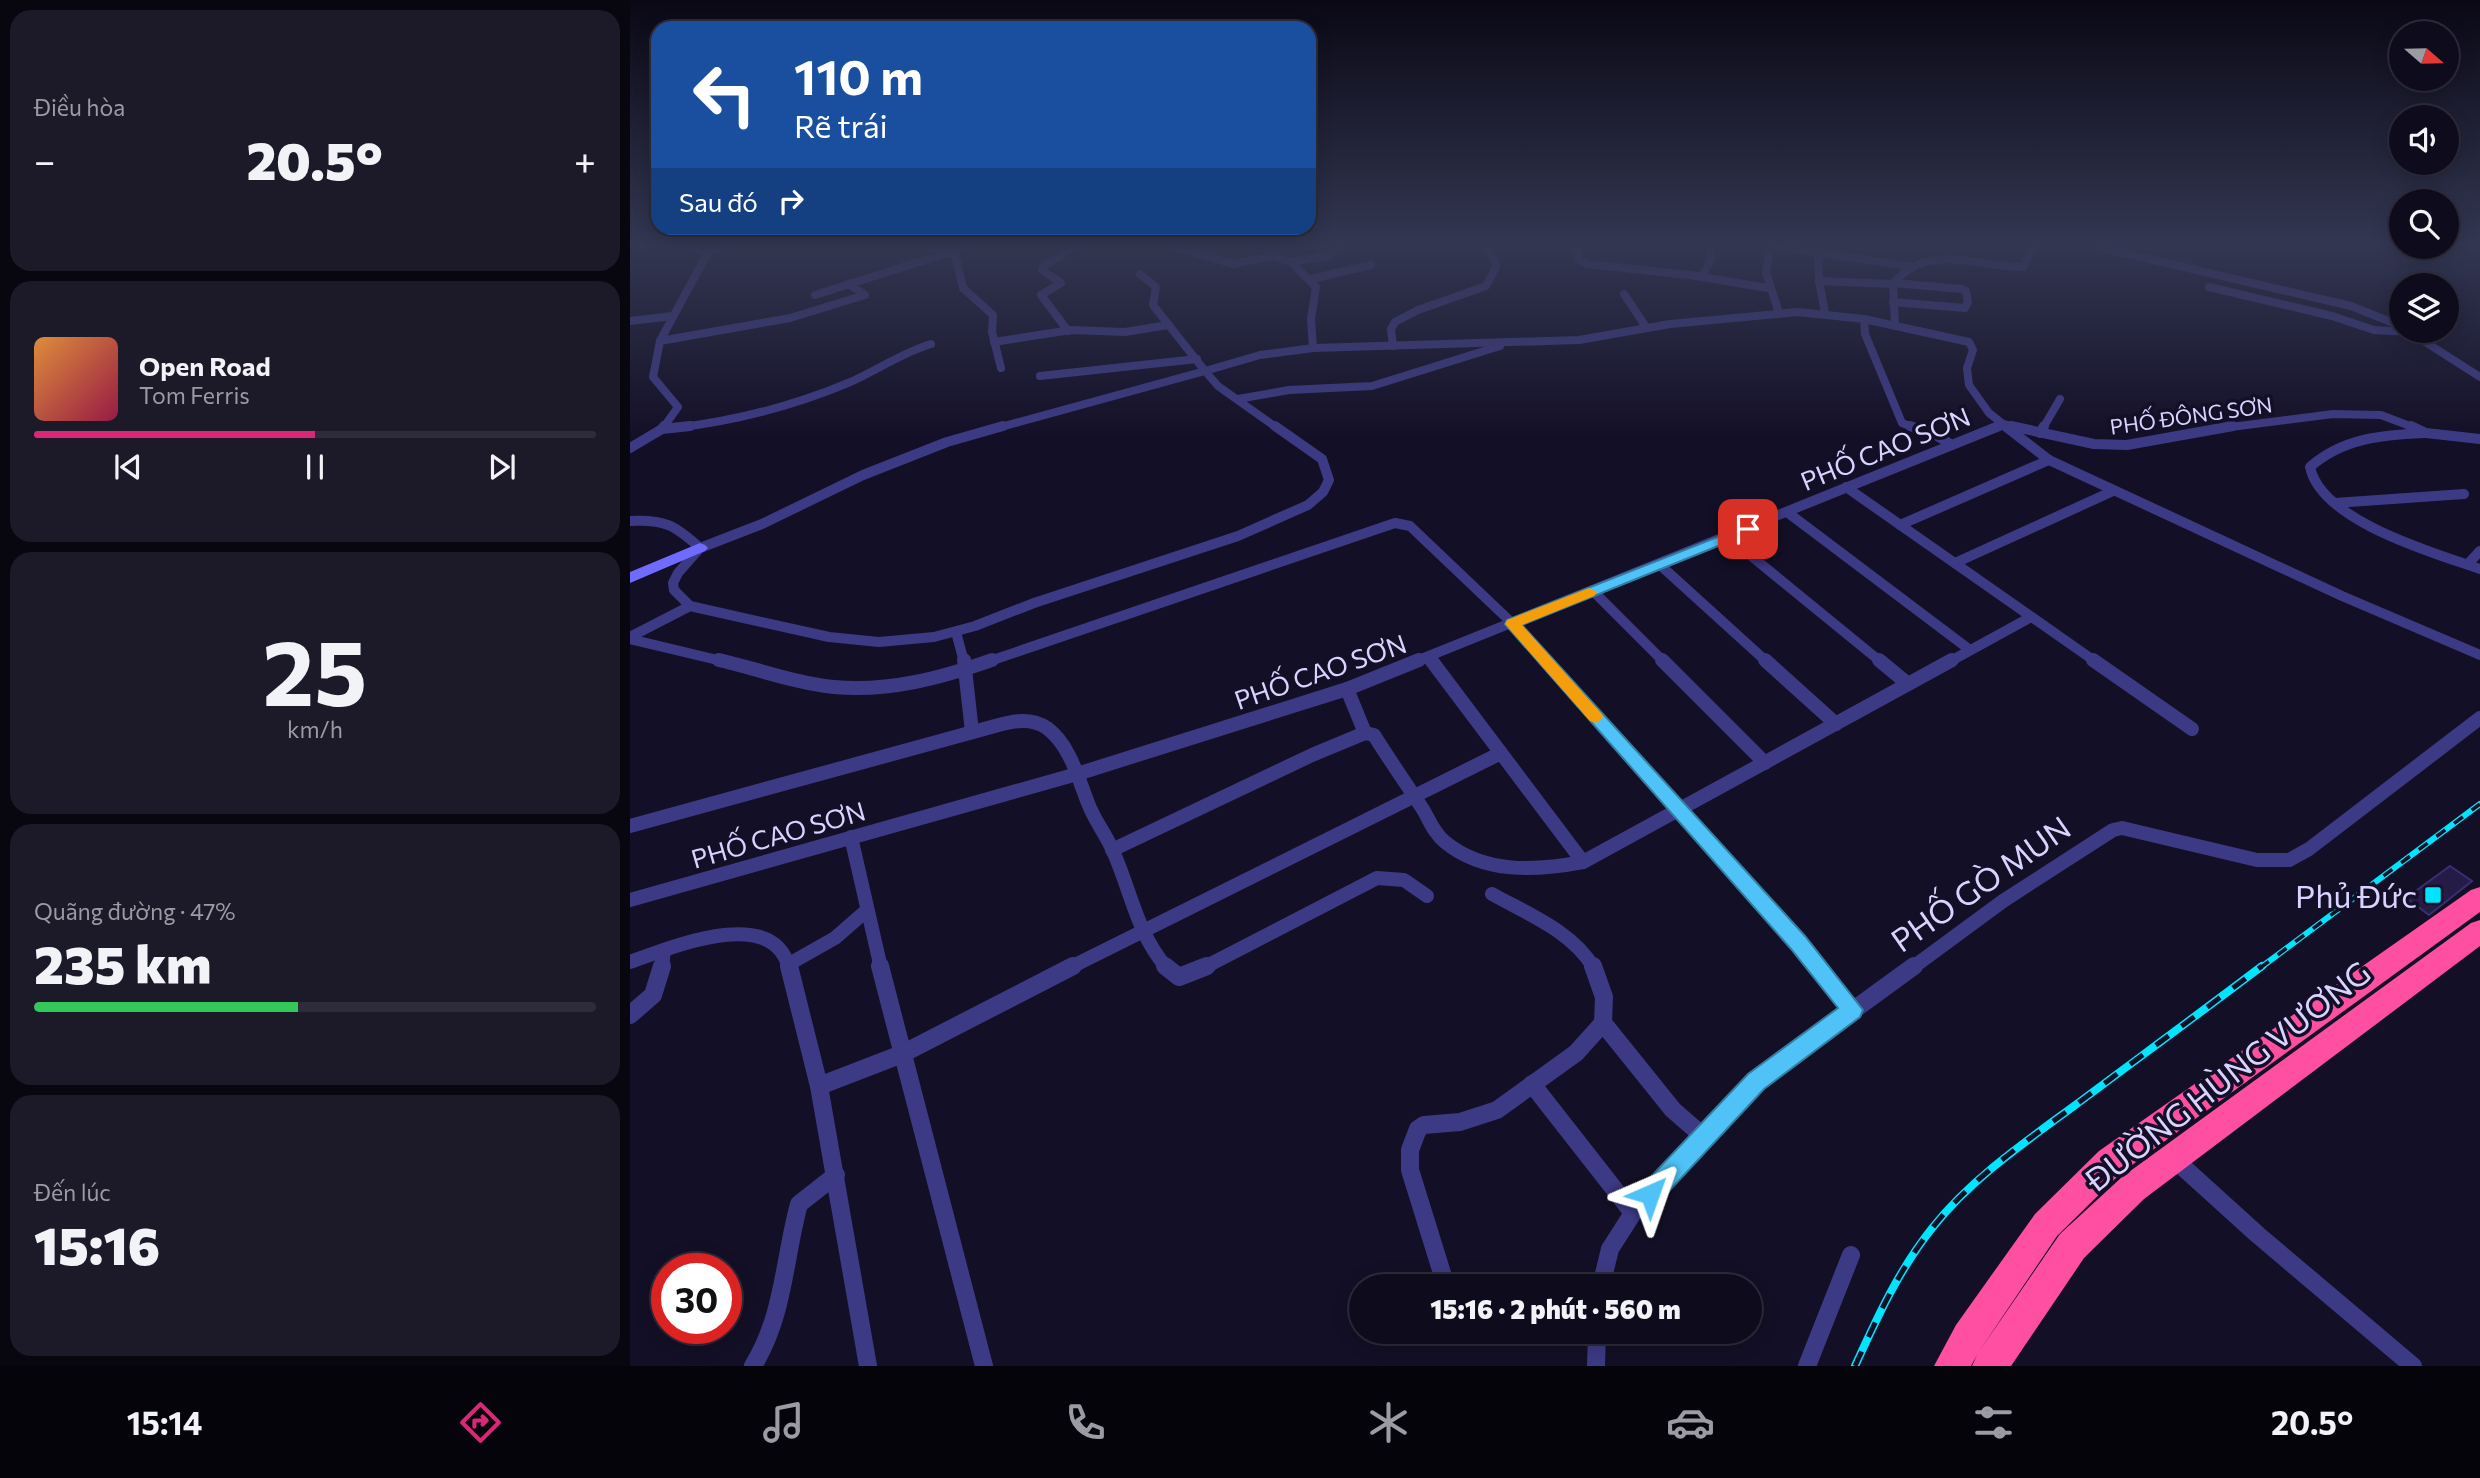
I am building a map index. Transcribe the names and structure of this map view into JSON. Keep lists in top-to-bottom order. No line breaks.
{"streets":{"highway":["ĐƯỜNG HÙNG VƯƠNG"],"street":["PHỐ ĐÔNG SƠN","PHỐ CAO SƠN","PHỐ GÒ MUN"]},"crossings":[["PHỐ ĐÔNG SƠN","PHỐ CAO SƠN"]],"places":{"transit":["Phủ Đức"]},"north":"right","page":{"tile":["Điều hòa",["25","km/h"],["Quãng đường · 47%","235 km"],["Đến lúc","15:16"]],"turn":["110 m","Rẽ trái"],"heat":["−","20.5°","+"],"then":"Sau đó","song":["Open Road","Tom Ferris"],"limit":"30","trip":"15:16 · 2 phút · 560 m","tabs":["15:14","20.5°"]}}
